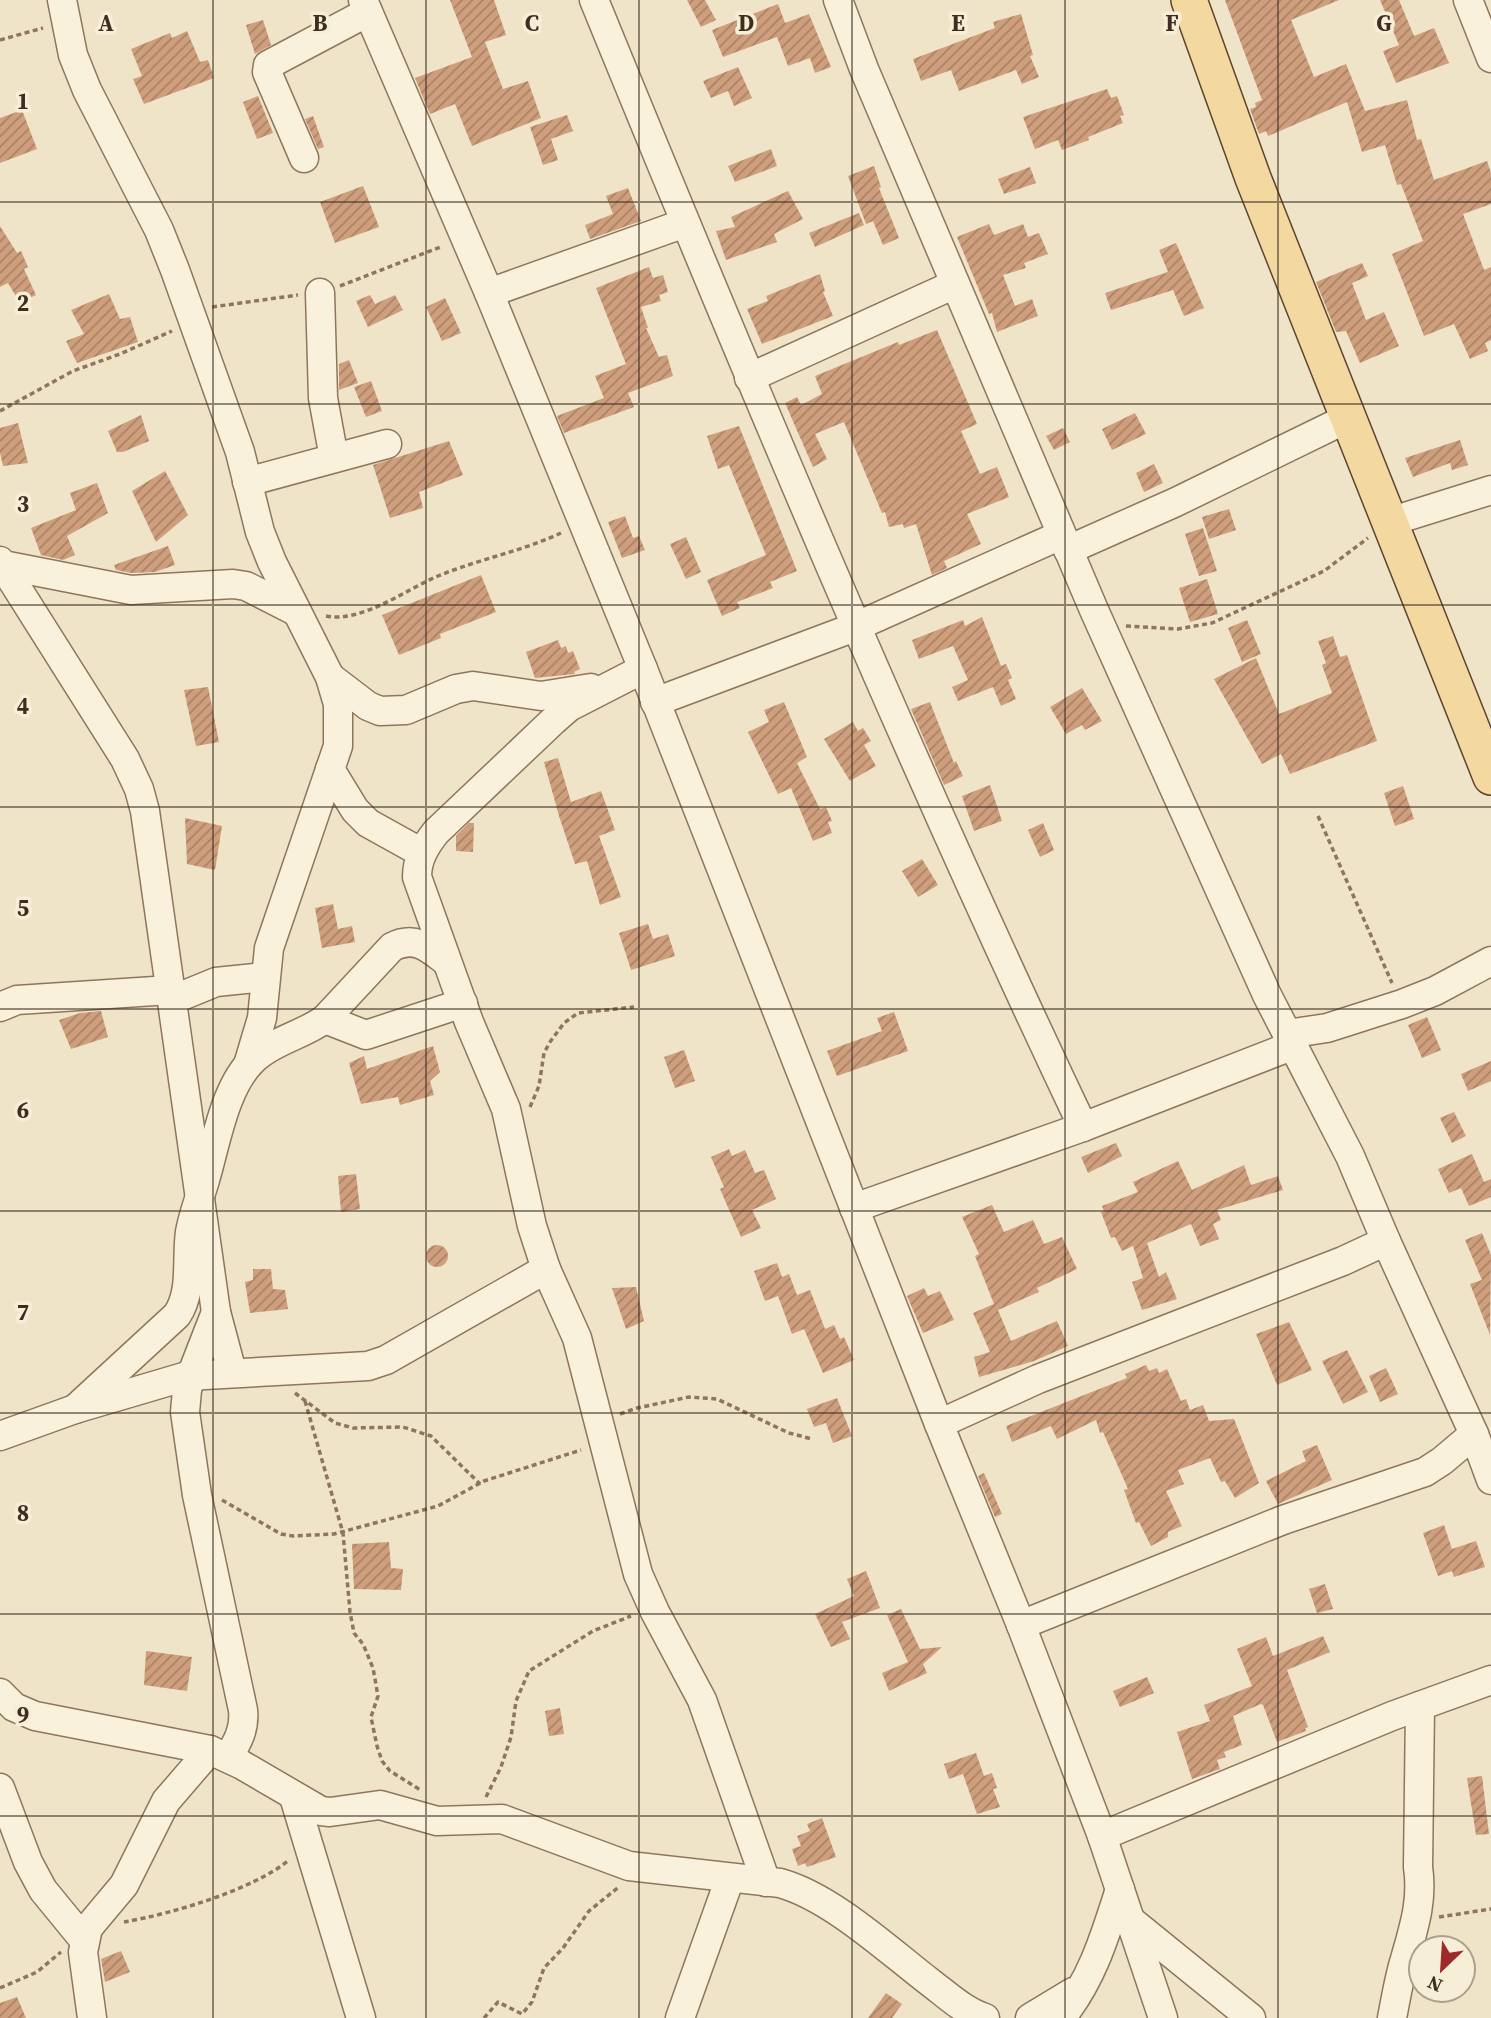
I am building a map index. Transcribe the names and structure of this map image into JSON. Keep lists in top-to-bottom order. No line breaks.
{"north":"bottom left","grid":{"columns":["A","B","C","D","E","F","G"],"rows":["1","2","3","4","5","6","7","8","9"]}}
